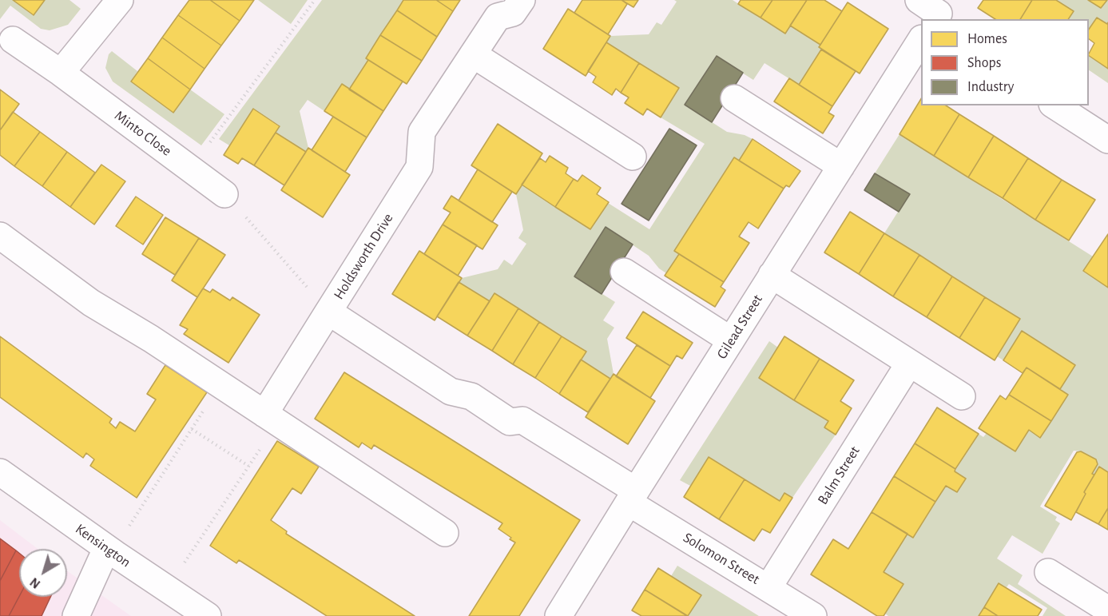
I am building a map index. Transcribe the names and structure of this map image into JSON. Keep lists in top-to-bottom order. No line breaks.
{"streets":{"street":["Minto Close","Holdsworth Drive","Gilead Street","Balm Street","Kensington","Solomon Street"]},"crossings":[["Holdsworth Drive","Gilead Street"],["Holdsworth Drive","Solomon Street"],["Gilead Street","Solomon Street"],["Balm Street","Solomon Street"]],"legend":["Homes","Shops","Industry"],"north":"bottom left"}
